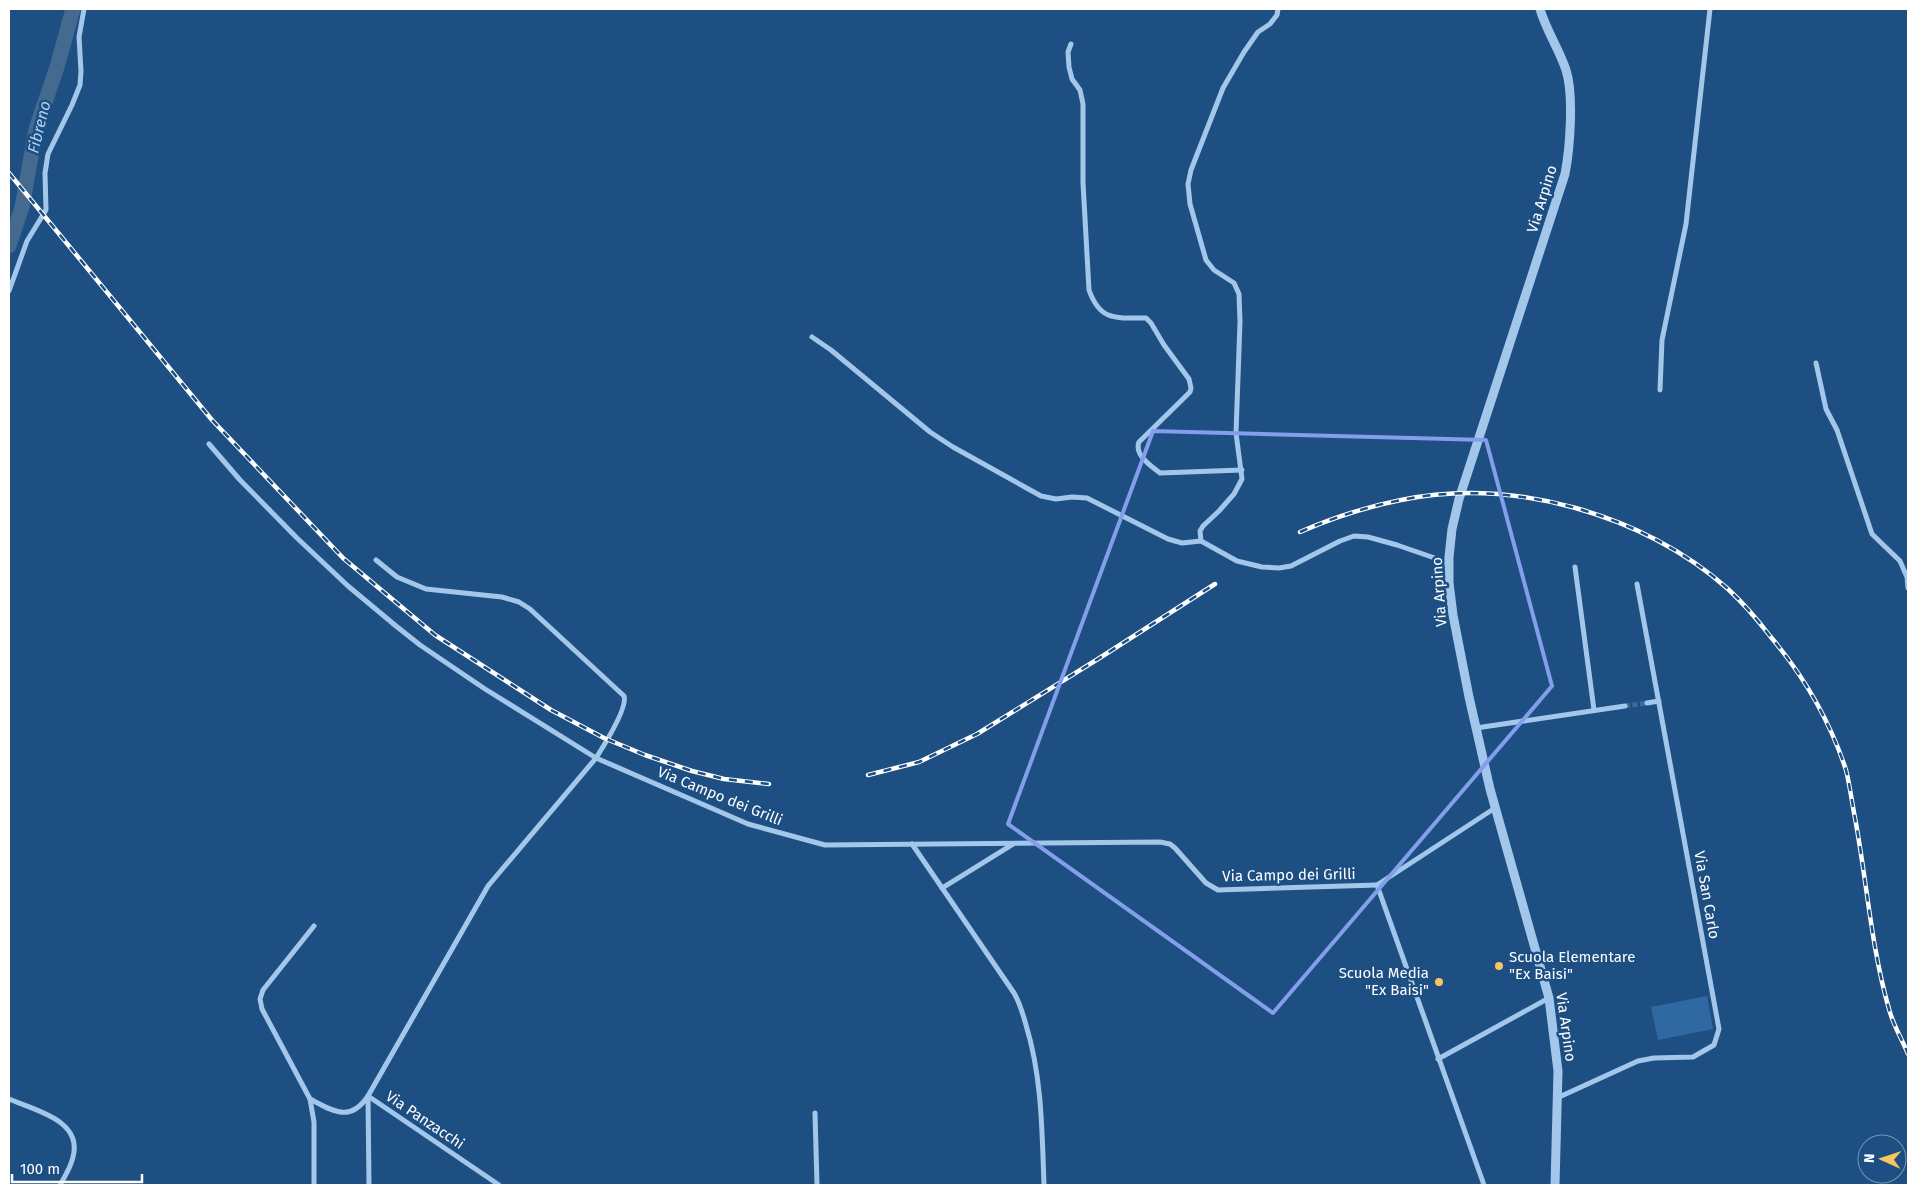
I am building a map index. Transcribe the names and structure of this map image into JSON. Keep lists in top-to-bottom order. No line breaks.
{"streets":{"street":["Via Arpino","Via Campo dei Grilli","Via San Carlo","Via Panzacchi"]},"crossings":[["Via Arpino","Via Campo dei Grilli"],["Via Arpino","Via San Carlo"]],"water":["Fibreno"],"places":["Scuola Elementare \"Ex Baisi\"","Scuola Media \"Ex Baisi\""],"scale_bar":"100 m","north":"left"}
